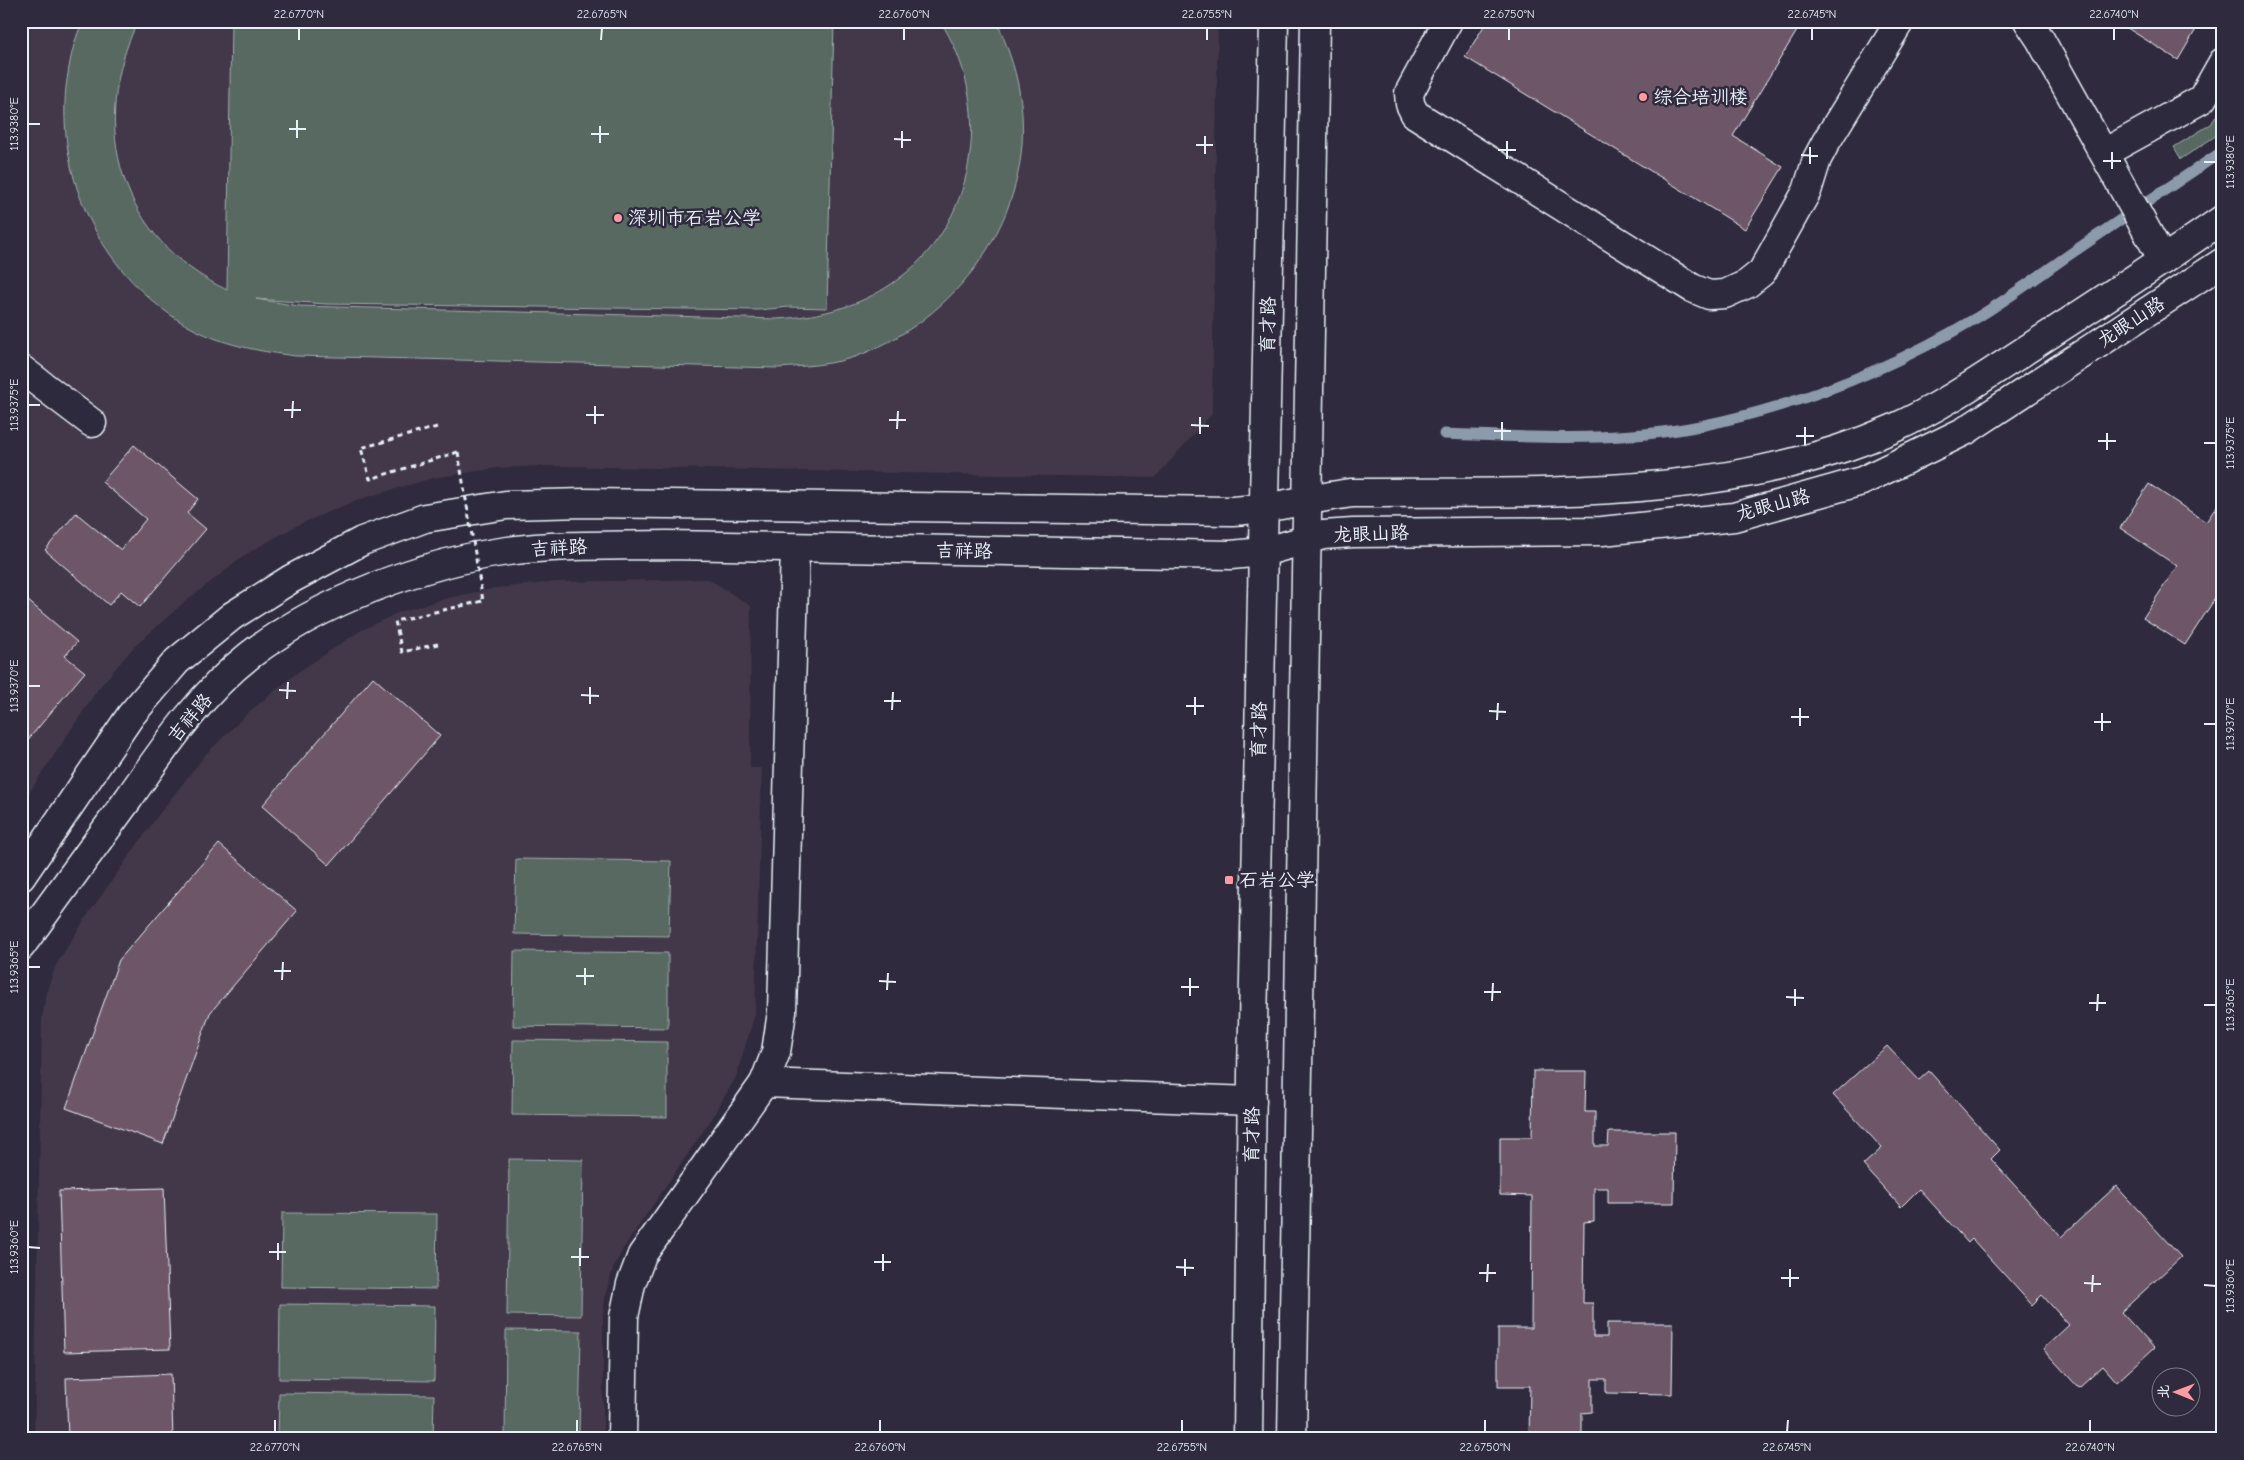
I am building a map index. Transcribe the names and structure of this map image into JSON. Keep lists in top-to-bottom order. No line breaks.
{"streets":{"street":["龙眼山路","育才路","吉祥路"]},"crossings":[["龙眼山路","育才路"],["龙眼山路","吉祥路"],["育才路","吉祥路"]],"places":{"other":["综合培训楼","深圳市石岩公学"],"transit":["石岩公学"]},"north":"left","coordinates":["22.6770°N","22.6765°N","22.6760°N","22.6755°N","22.6750°N","22.6745°N","22.6740°N","113.9380°E","113.9375°E","113.9370°E","113.9365°E","113.9360°E"]}
